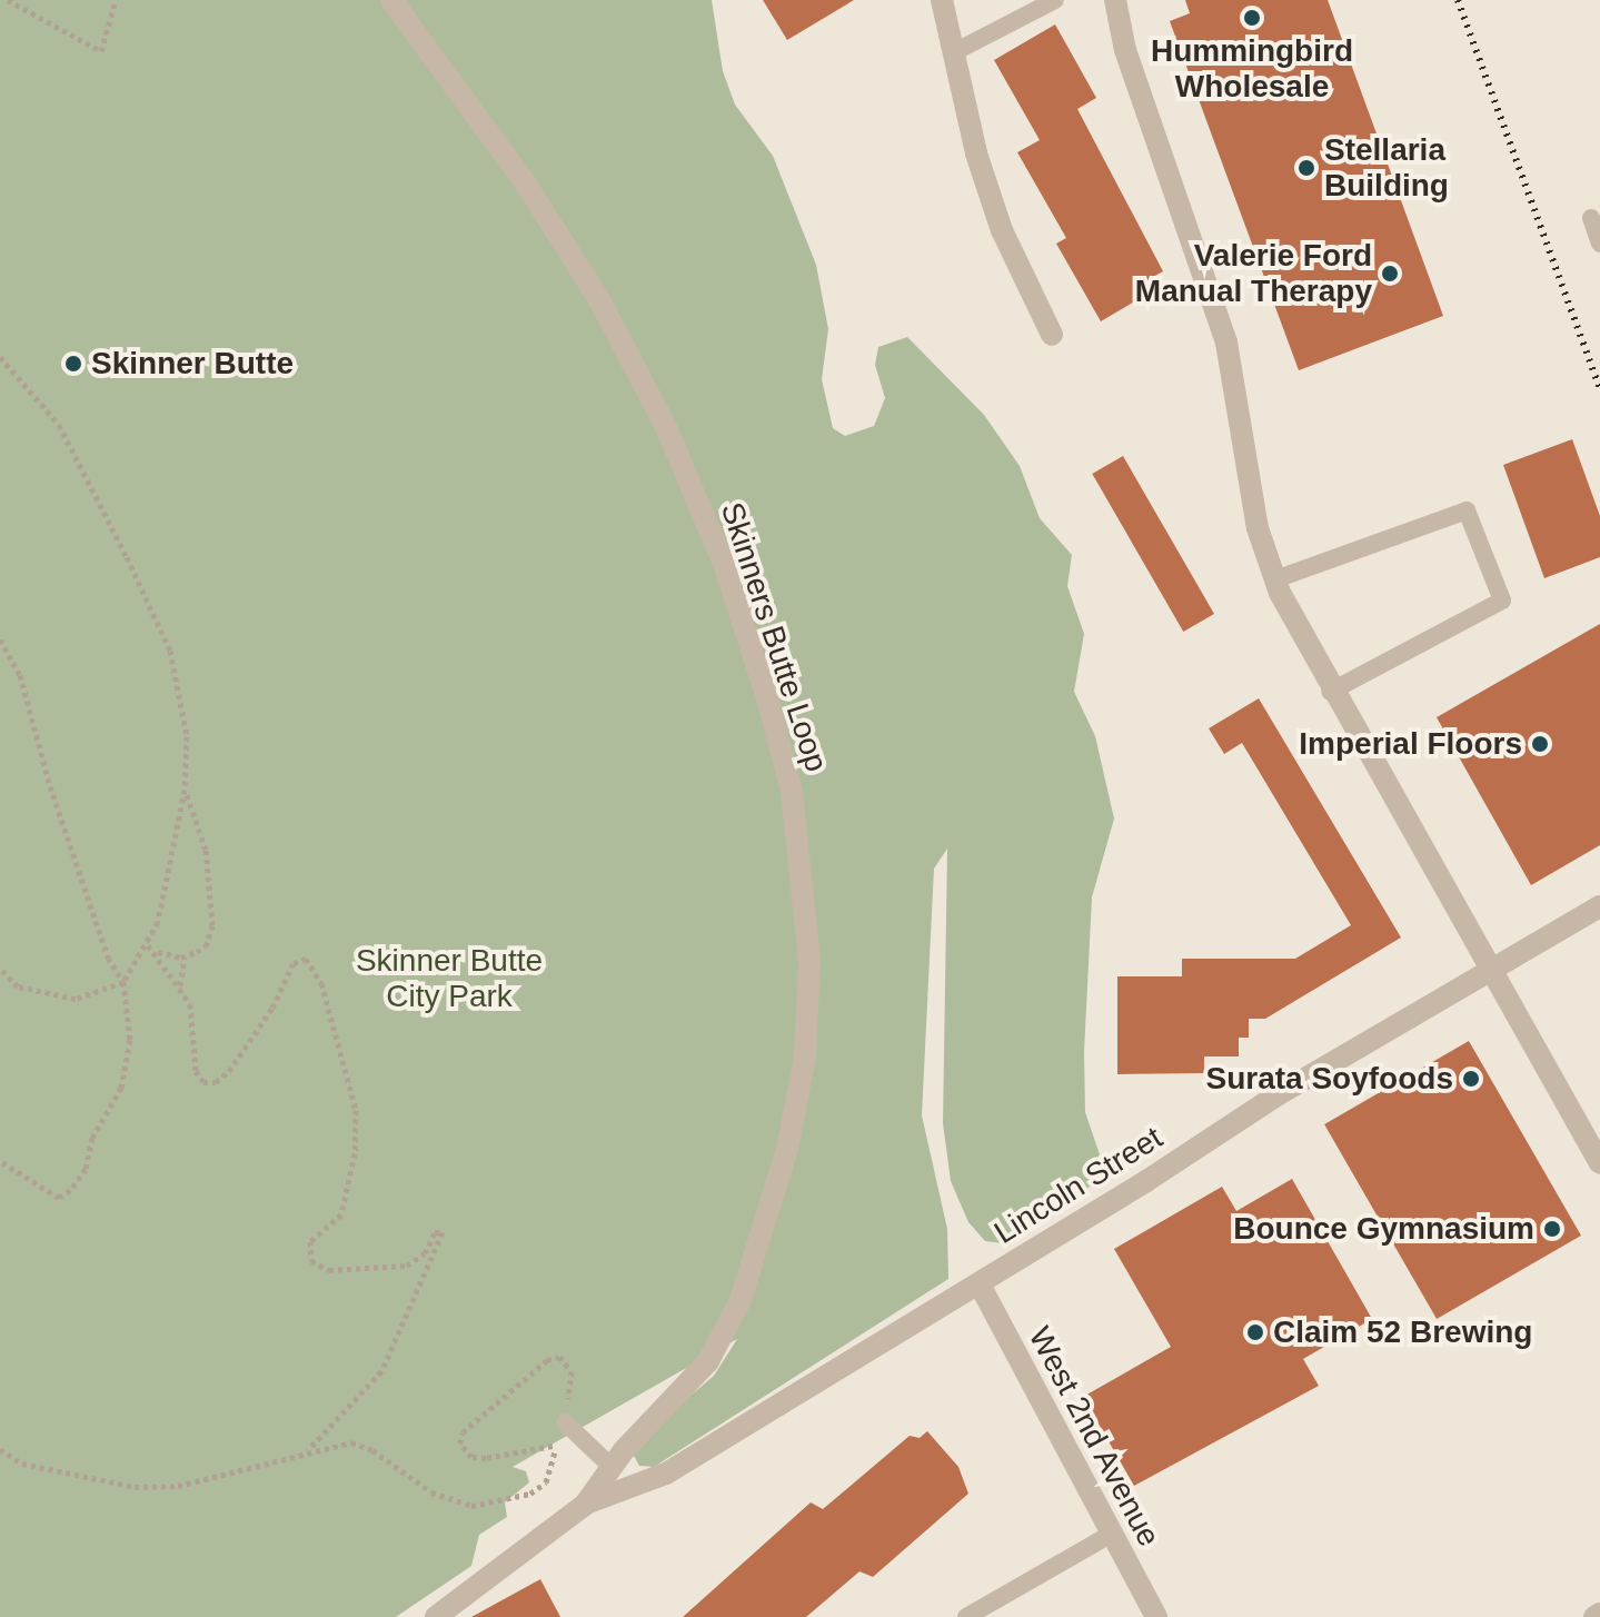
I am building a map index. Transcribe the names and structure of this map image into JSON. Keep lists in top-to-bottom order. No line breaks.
{"streets":{"street":["Skinners Butte Loop","Lincoln Street","West 2nd Avenue"]},"crossings":[["Skinners Butte Loop","Lincoln Street"],["Lincoln Street","West 2nd Avenue"]],"parks":["Skinner Butte City Park"],"places":["Hummingbird Wholesale","Stellaria Building","Valerie Ford Manual Therapy","Skinner Butte","Imperial Floors","Surata Soyfoods","Bounce Gymnasium","Claim 52 Brewing"]}
